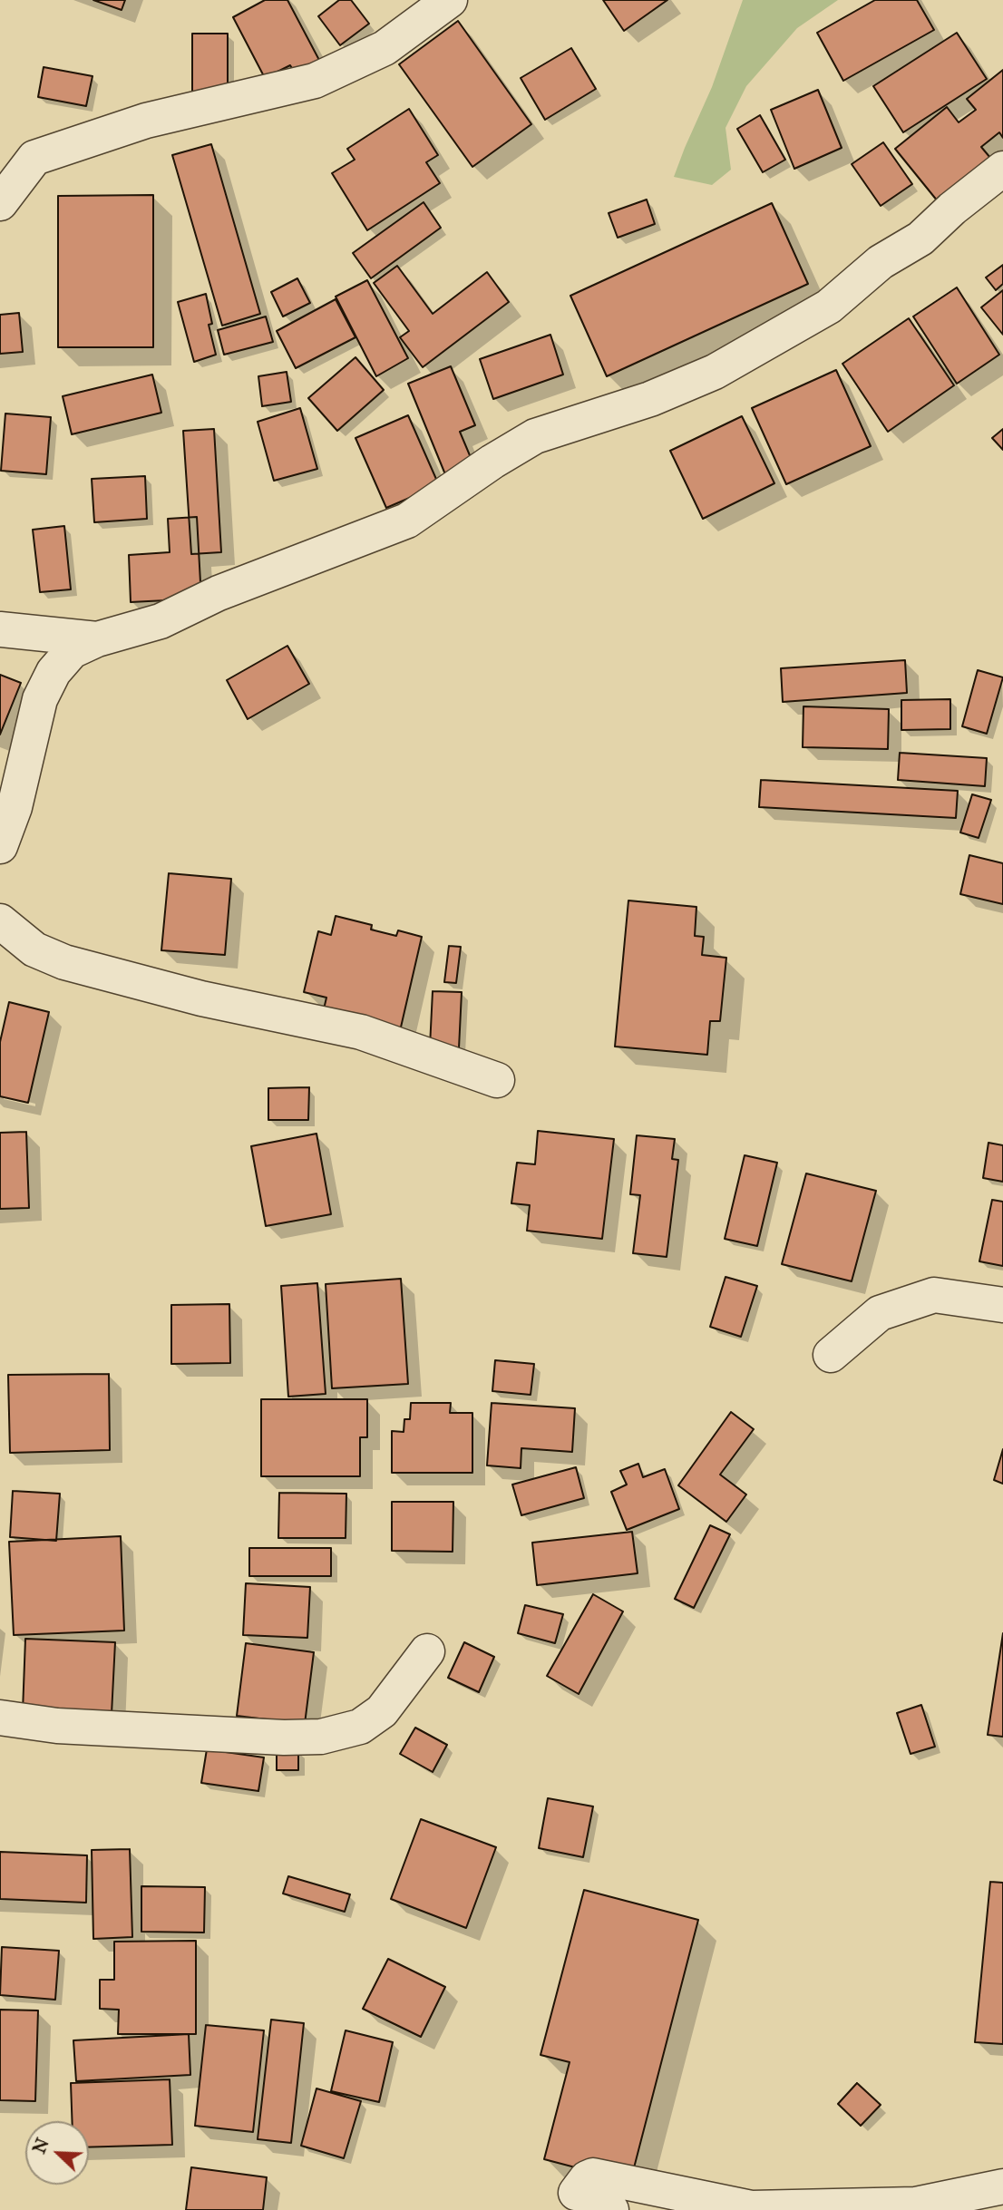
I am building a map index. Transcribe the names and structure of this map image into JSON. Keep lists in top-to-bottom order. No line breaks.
{"north":"top left"}
